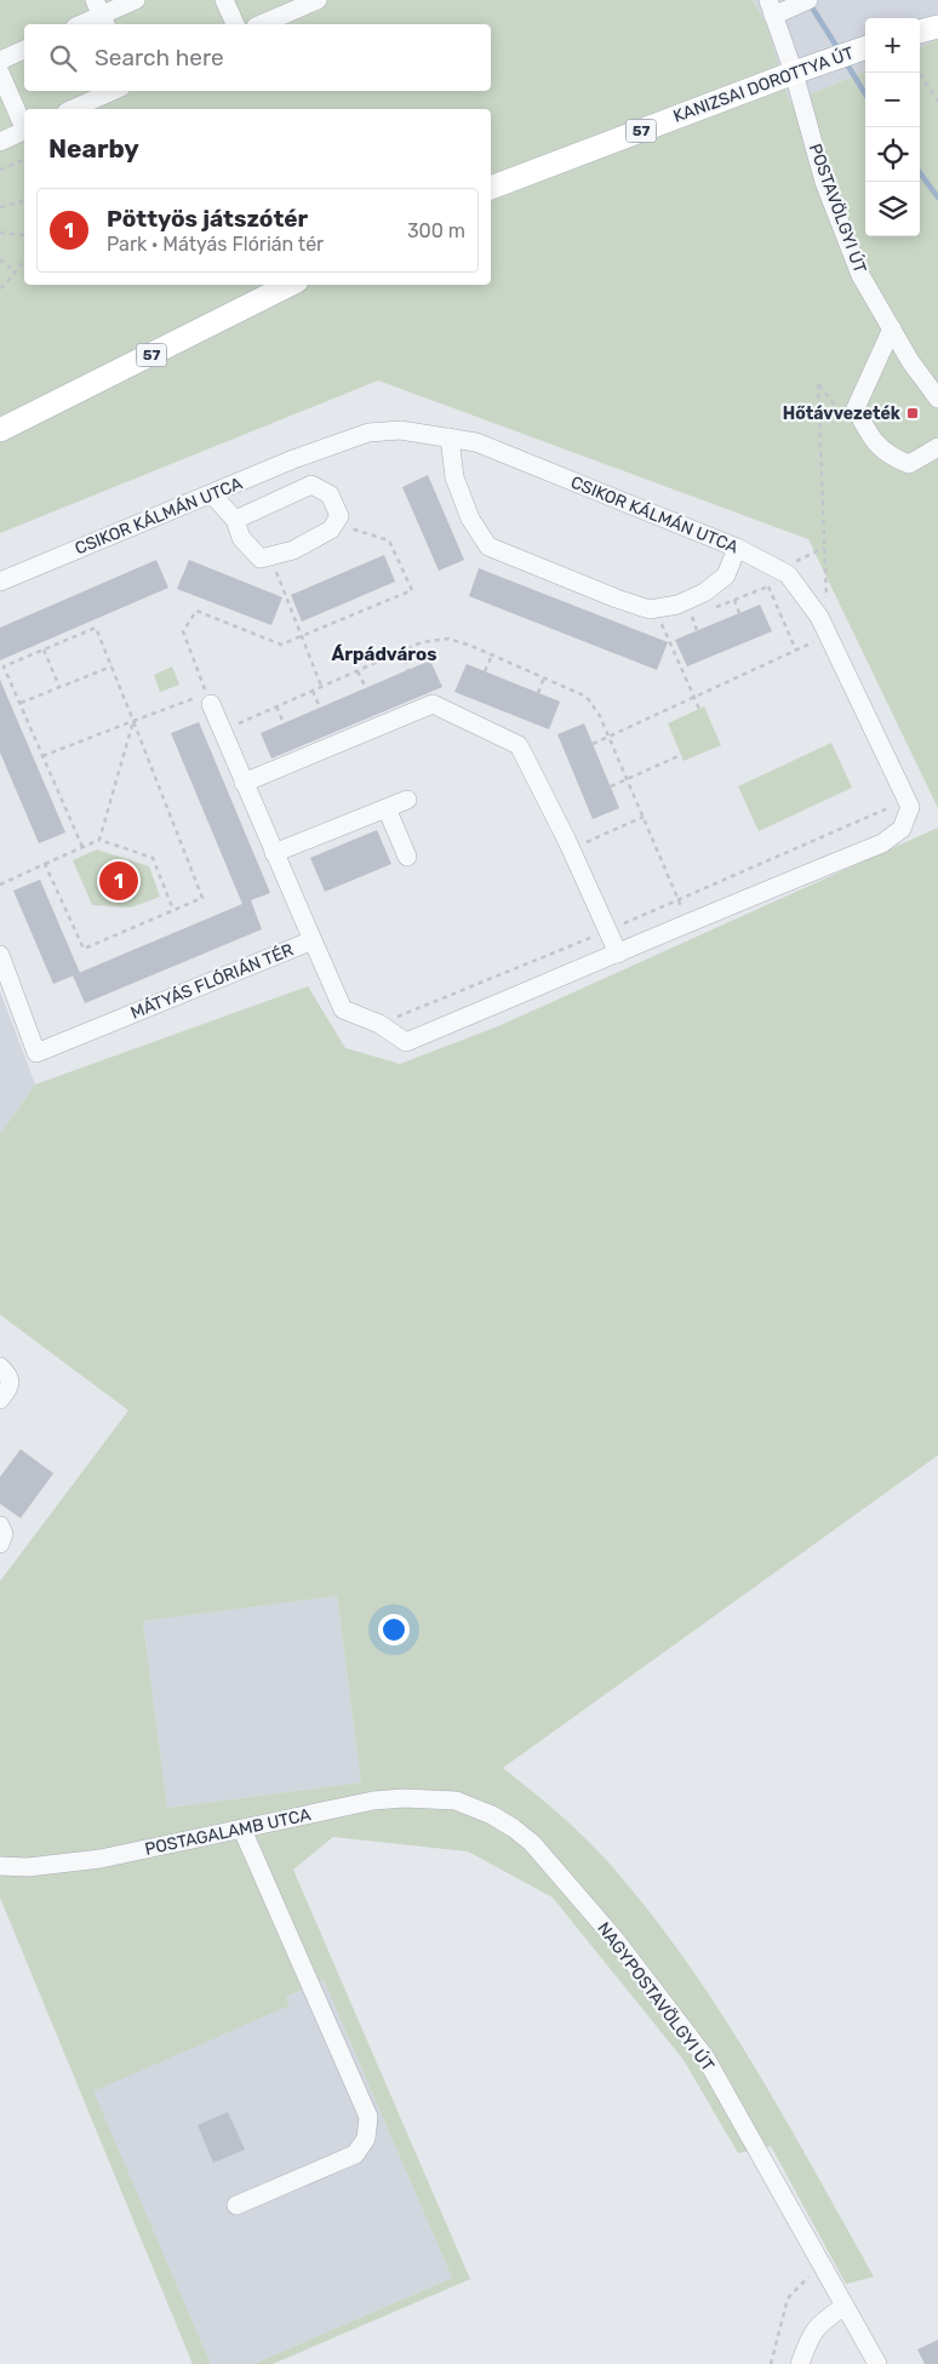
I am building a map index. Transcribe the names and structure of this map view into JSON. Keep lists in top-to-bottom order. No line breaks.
{"streets":{"main road":["KANIZSAI DOROTTYA ÚT","57"],"street":["POSTAVÖLGYI ÚT","CSIKOR KÁLMÁN UTCA","MÁTYÁS FLÓRIÁN TÉR","POSTAGALAMB UTCA","NAGYPOSTAVÖLGYI ÚT"]},"crossings":[["KANIZSAI DOROTTYA ÚT","POSTAVÖLGYI ÚT"],["POSTAGALAMB UTCA","NAGYPOSTAVÖLGYI ÚT"]],"districts":["Árpádváros"],"places":{"transit":["Hőtávvezeték"]},"page":{"map_buttons":["+","−"],"search":"Search here","heading":"Nearby","list":[{"mark":"1","name":"Pöttyös játszótér","note":"Park · Mátyás Flórián tér","value":"300 m"}],"pins":"1"}}
